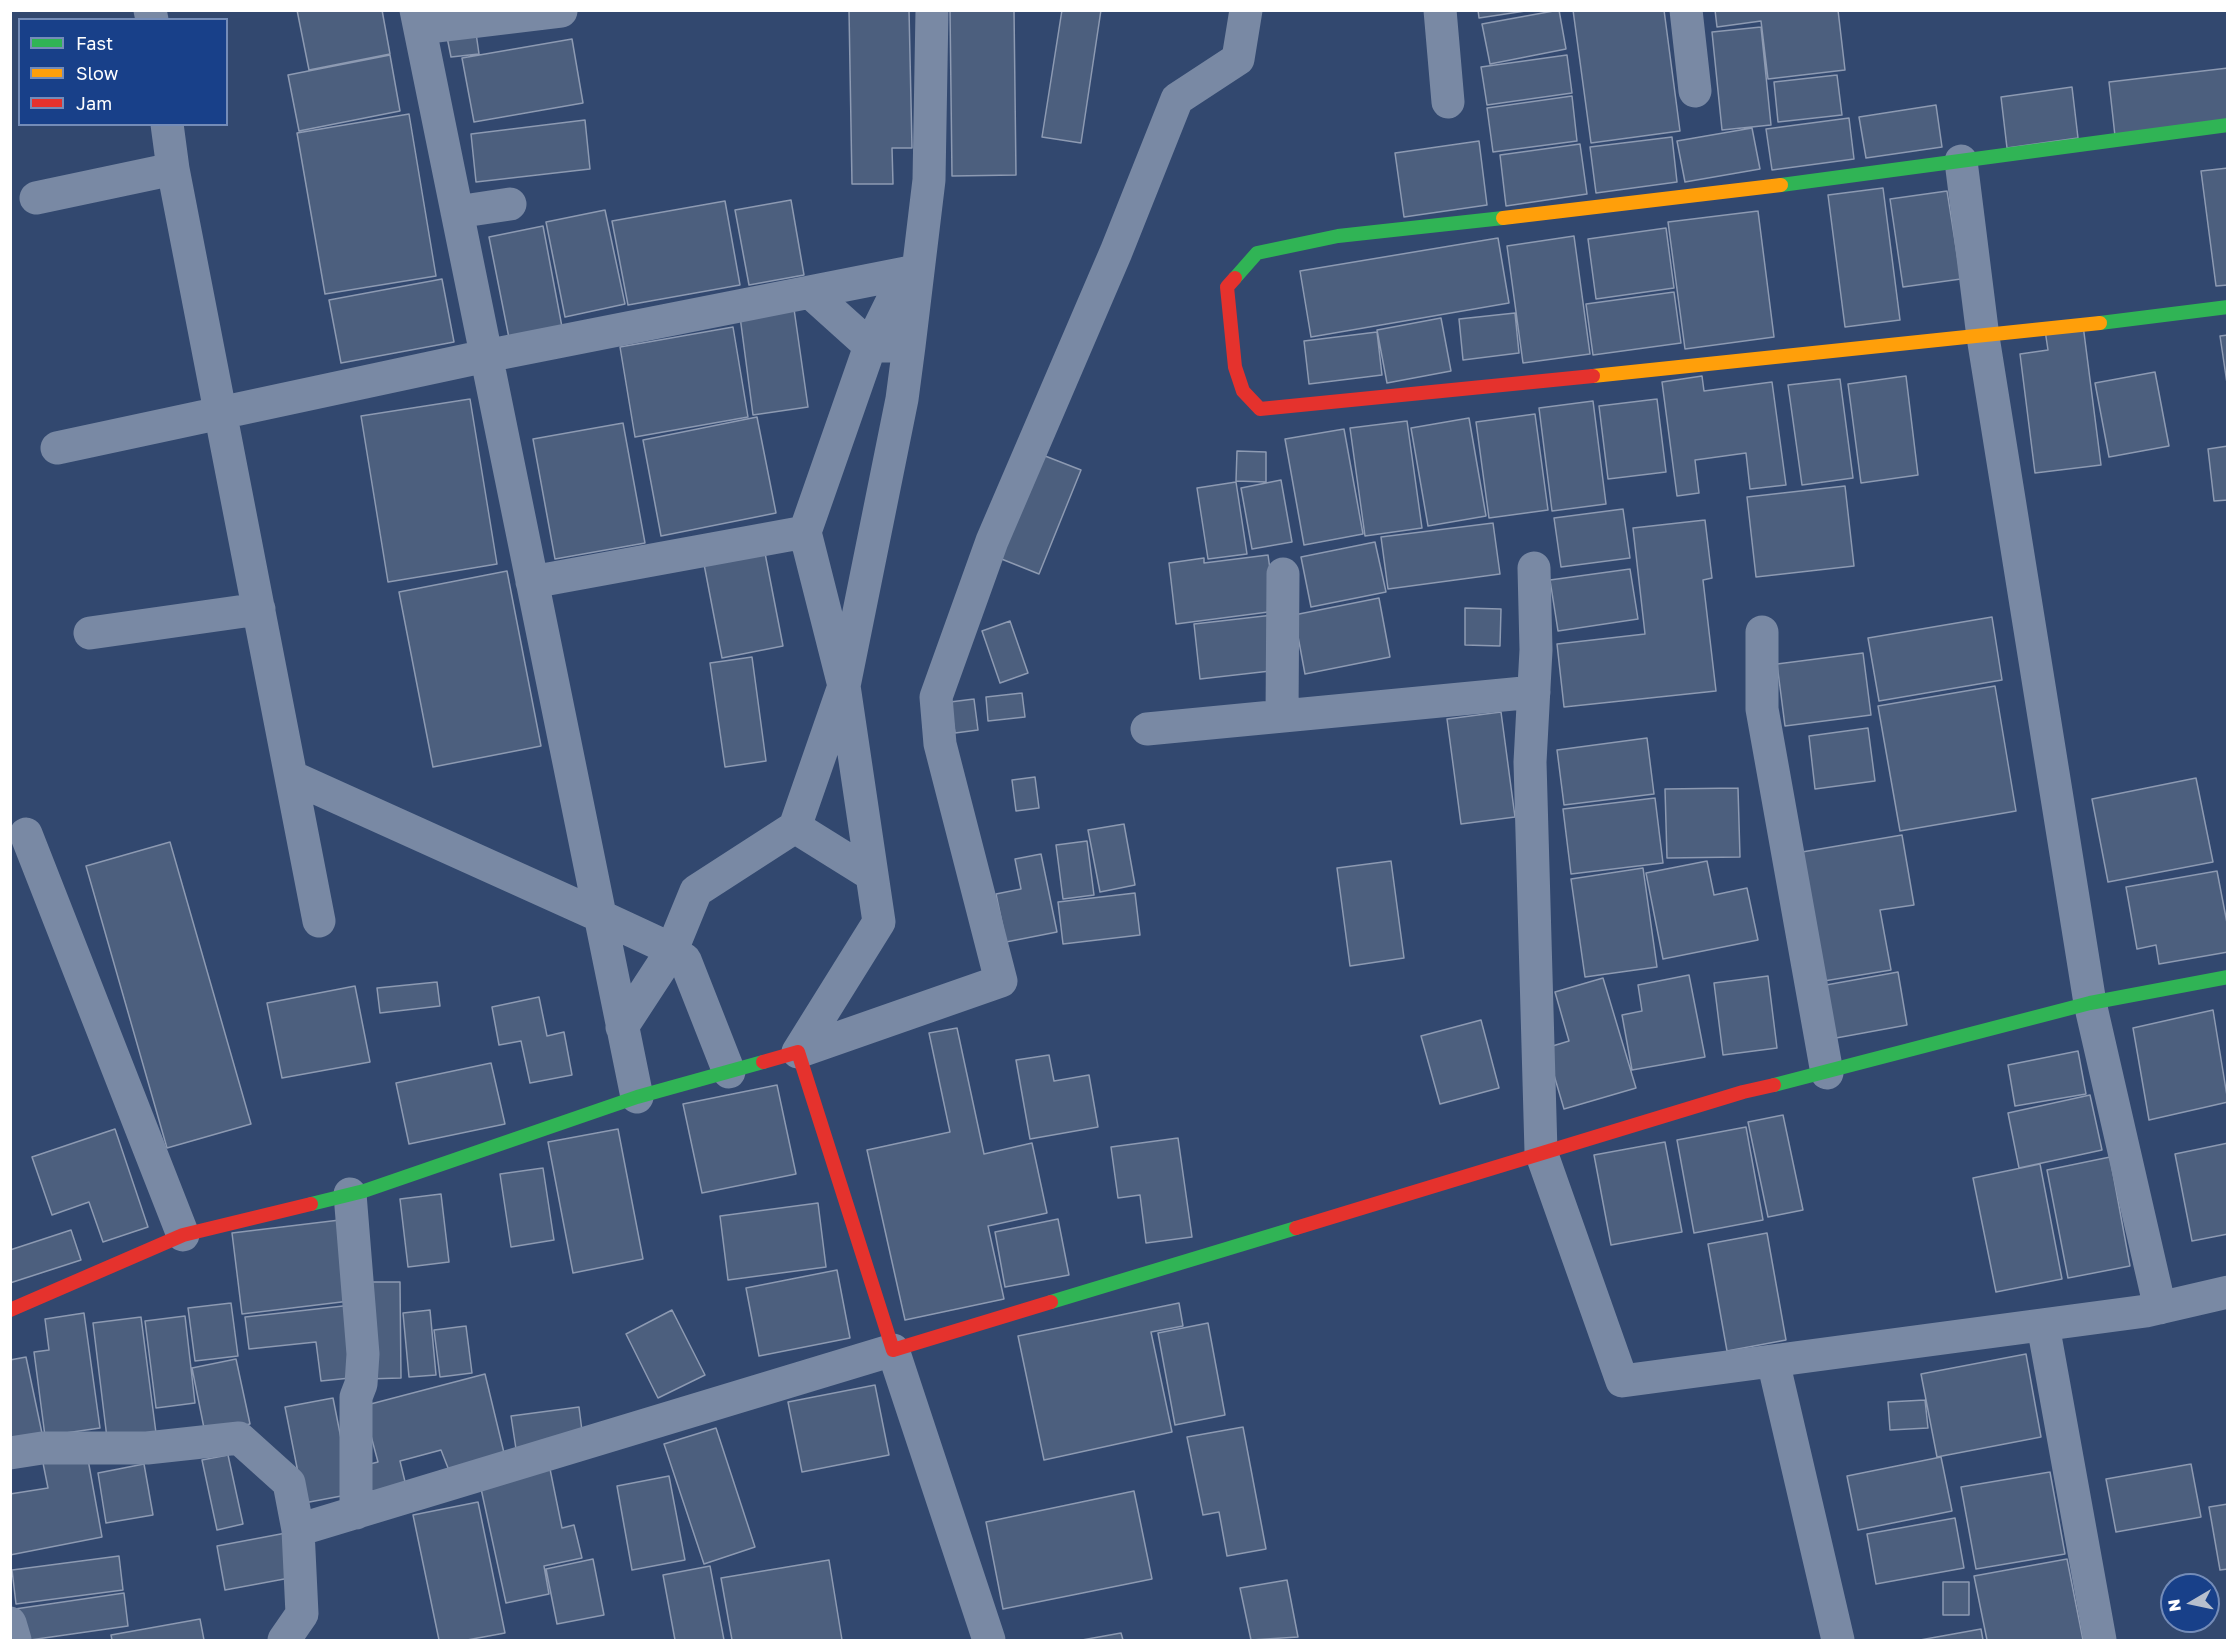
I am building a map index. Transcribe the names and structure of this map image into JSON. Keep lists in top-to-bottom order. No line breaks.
{"legend":["Fast","Slow","Jam"],"north":"left"}
